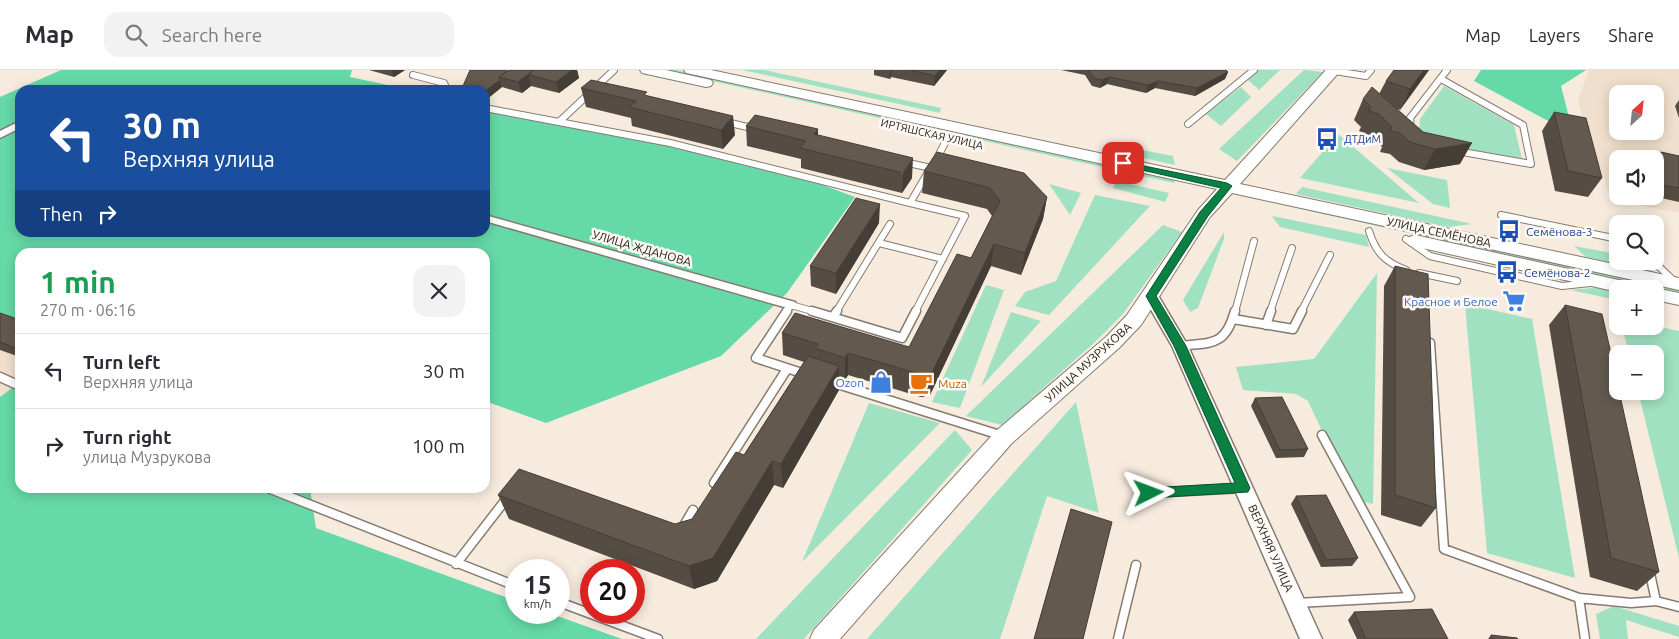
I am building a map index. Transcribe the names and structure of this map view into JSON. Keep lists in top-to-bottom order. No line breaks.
{"streets":{"street":["ИРТЯШСКАЯ УЛИЦА","УЛИЦА СЕМЁНОВА","УЛИЦА ЖДАНОВА","УЛИЦА МУЗРУКОВА","ВЕРХНЯЯ УЛИЦА"]},"crossings":[["ИРТЯШСКАЯ УЛИЦА","УЛИЦА СЕМЁНОВА"],["ИРТЯШСКАЯ УЛИЦА","УЛИЦА МУЗРУКОВА"],["УЛИЦА СЕМЁНОВА","УЛИЦА МУЗРУКОВА"],["УЛИЦА МУЗРУКОВА","ВЕРХНЯЯ УЛИЦА"]],"places":{"bus stop":["ДТДиМ","Семёнова-3","Семёнова-2"],"supermarket":["Красное и Белое"],"shop":["Ozon"],"cafe":["Muza"]},"north":"top right","page":{"header":"Map","search":"Search here","nav":["Map","Layers","Share"],"map_buttons":["+","−"],"turn":["30 m","Верхняя улица"],"then":"Then","heading":["1 min","270 m · 06:16"],"list":[{"name":"Turn left","note":"Верхняя улица","value":"30 m"},{"name":"Turn right","note":"улица Музрукова","value":"100 m"}],"speed":"15 km/h","limit":"20"}}
